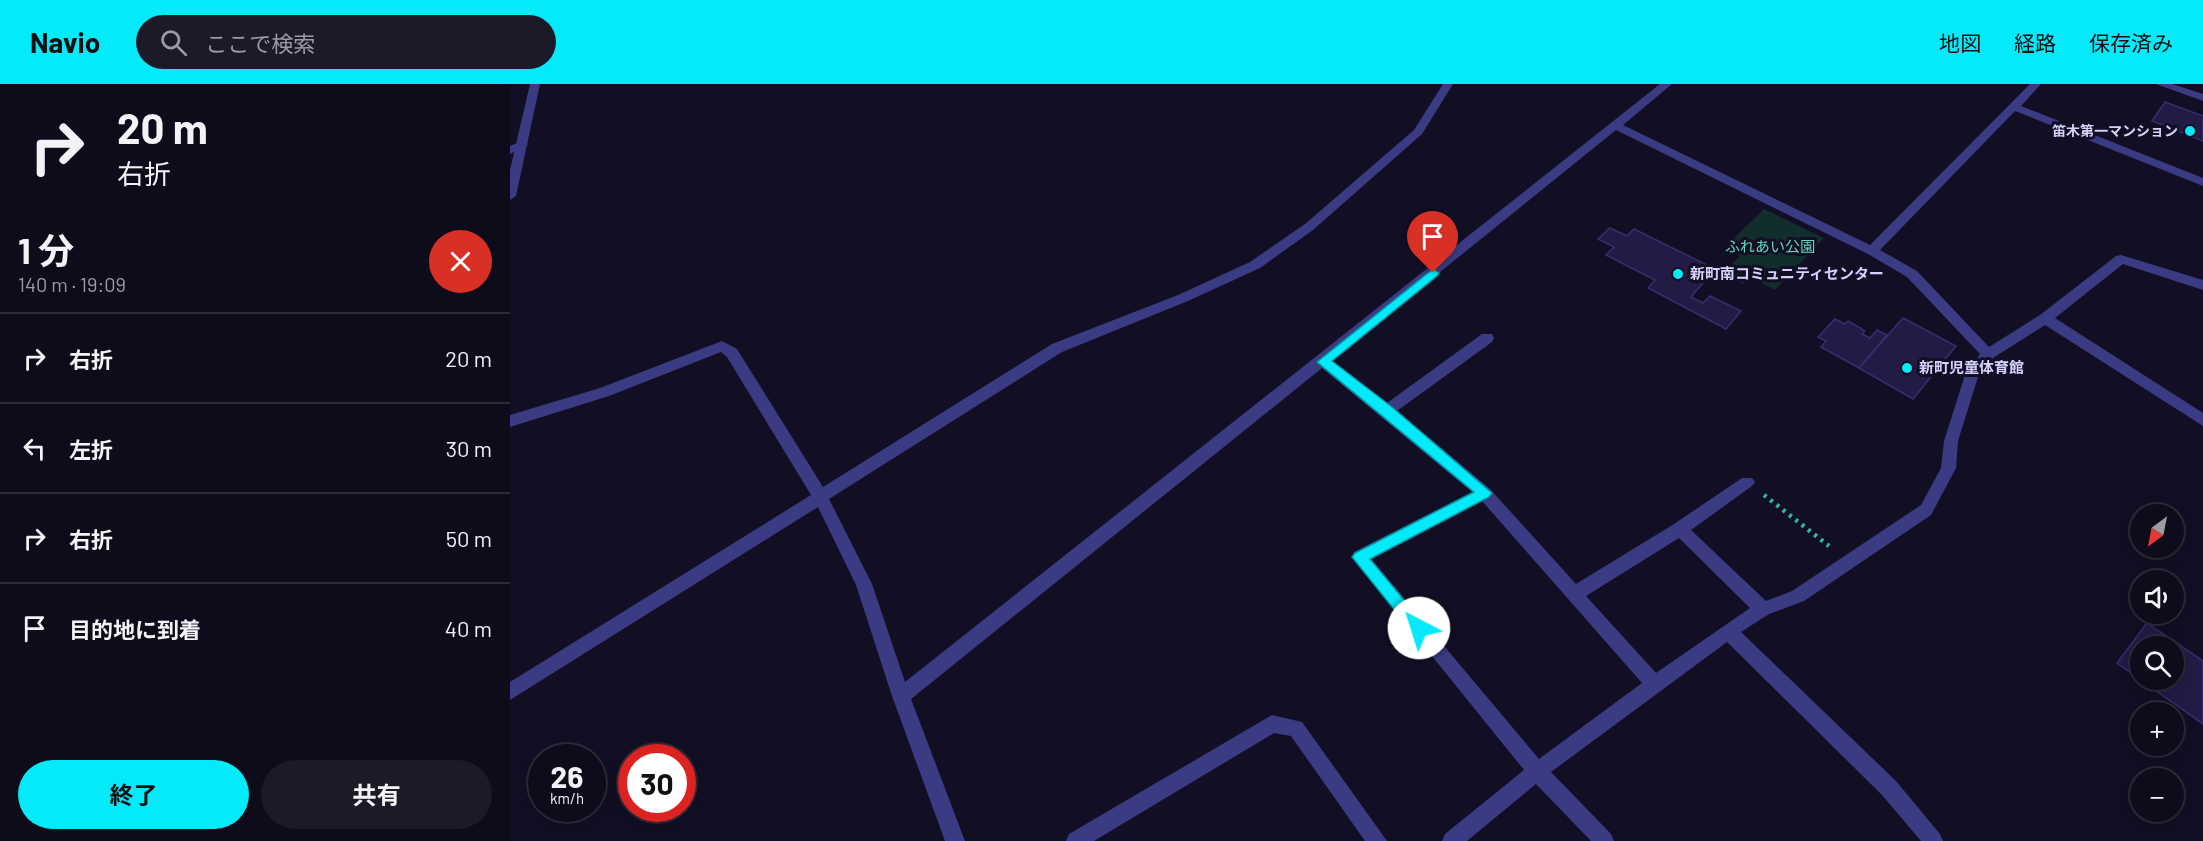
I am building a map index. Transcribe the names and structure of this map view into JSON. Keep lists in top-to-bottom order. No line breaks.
{"parks":["ふれあい公園"],"places":["笛木第一マンション","新町南コミュニティセンター","新町児童体育館"],"north":"bottom left","page":{"header":"Navio","search":"ここで検索","nav":["地図","経路","保存済み"],"turn":["20 m","右折"],"heading":["1 分","140 m · 19:09"],"list":[{"name":"右折","value":"20 m"},{"name":"左折","value":"30 m"},{"name":"右折","value":"50 m"},{"name":"目的地に到着","value":"40 m"}],"map_buttons":["+","−"],"speed":"26 km/h","limit":"30","buttons":["終了","共有"]}}
